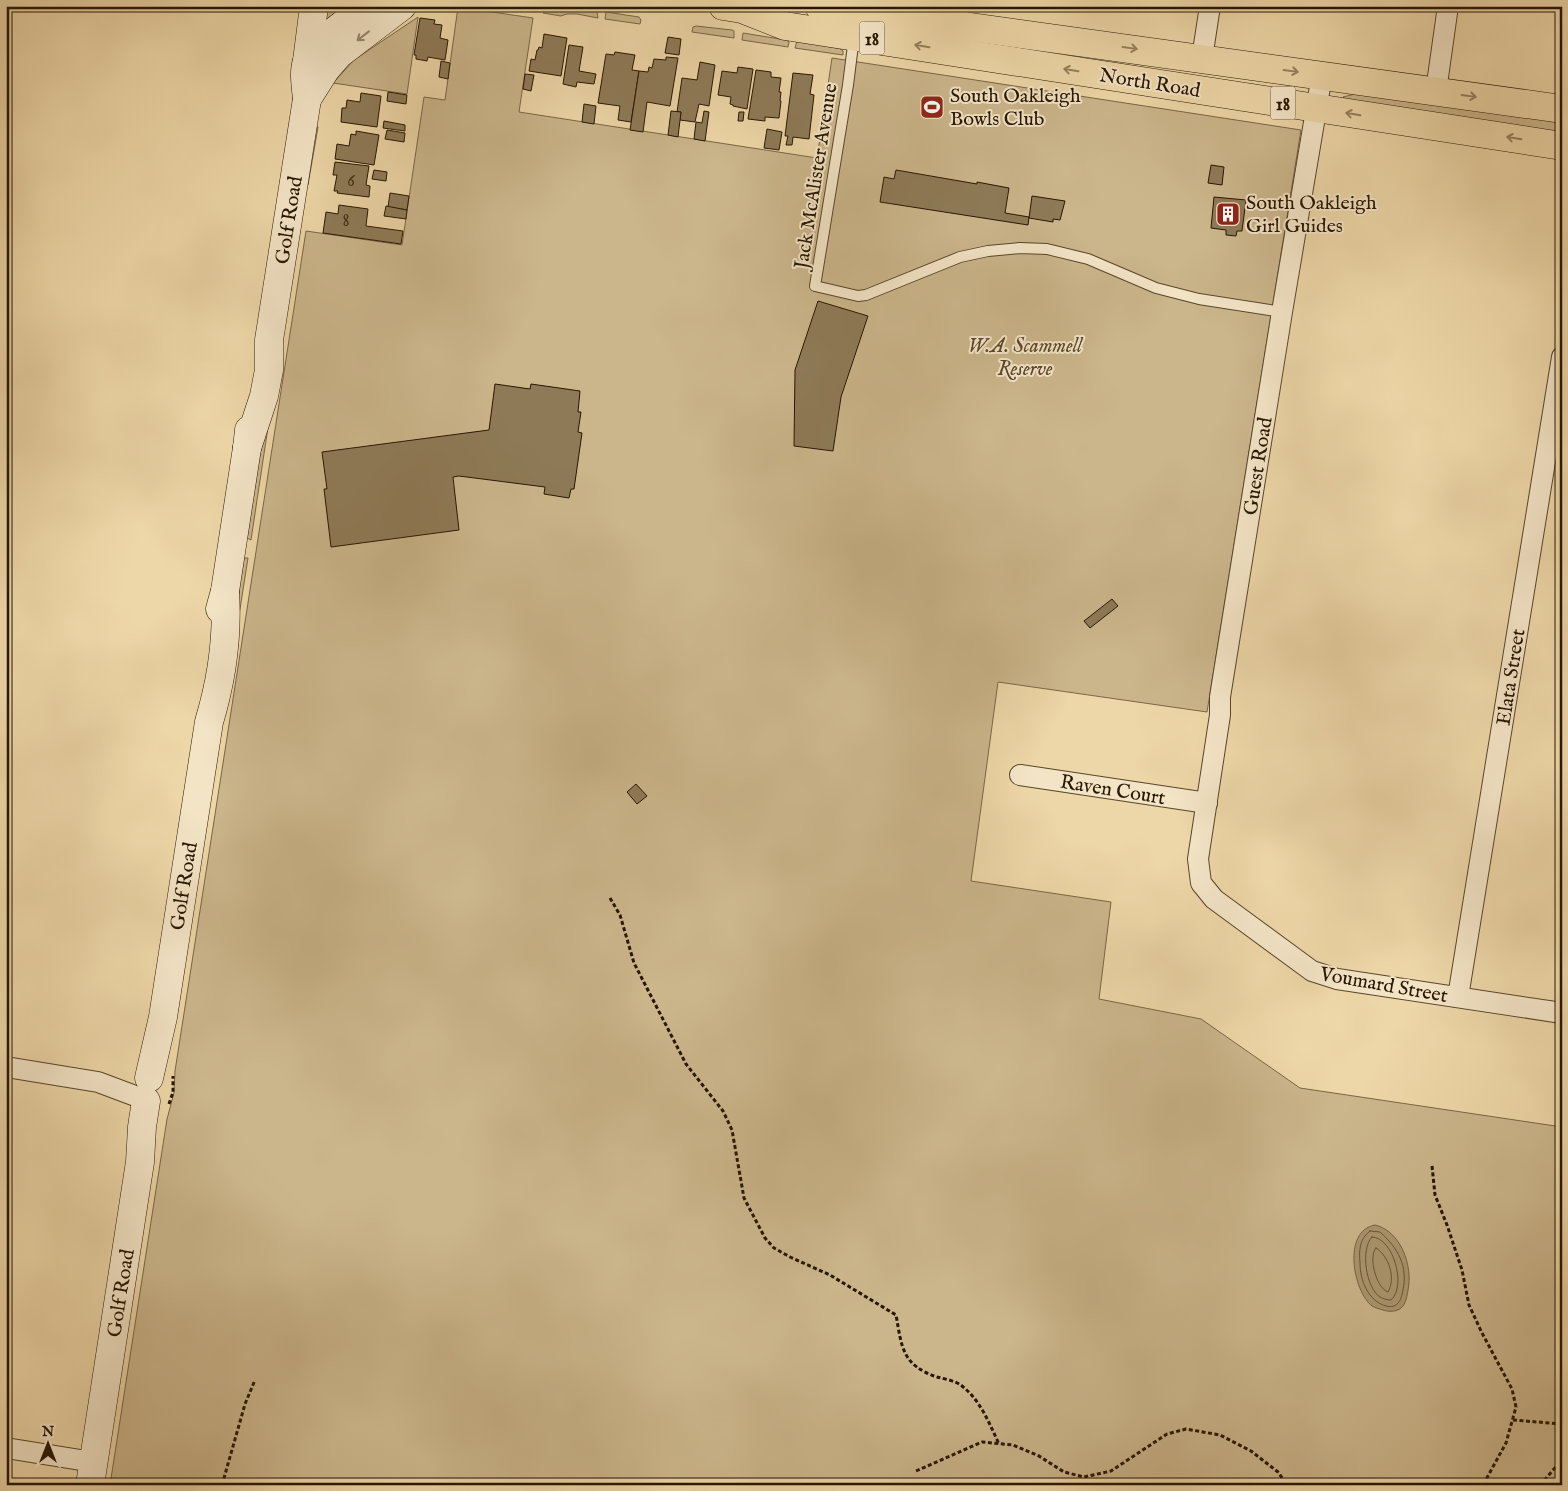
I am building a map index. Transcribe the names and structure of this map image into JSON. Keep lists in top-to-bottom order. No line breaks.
{"streets":{"highway":["18","North Road"],"street":["Golf Road","Guest Road","Elata Street","Raven Court","Voumard Street"],"lane":["Jack McAlister Avenue"]},"crossings":[["North Road","Jack McAlister Avenue"],["North Road","Guest Road"],["Jack McAlister Avenue","Guest Road"],["Guest Road","Raven Court"],["Guest Road","Voumard Street"],["Elata Street","Voumard Street"]],"parks":["W.A. Scammell Reserve"],"places":{"sports":["South Oakleigh Bowls Club"],"building":["South Oakleigh Girl Guides"]},"house_numbers":["6","8"],"north":"top"}
